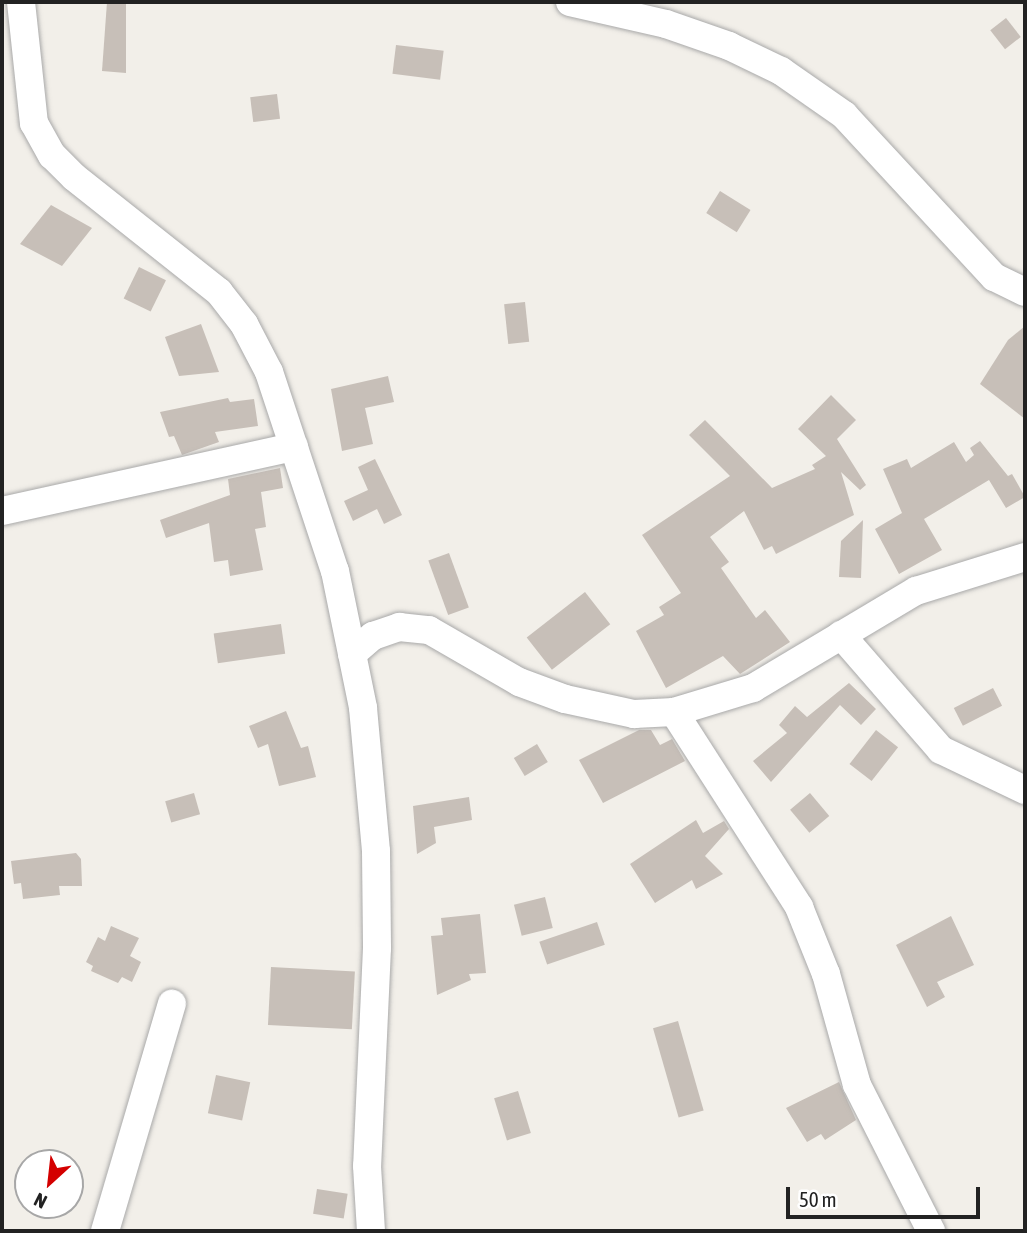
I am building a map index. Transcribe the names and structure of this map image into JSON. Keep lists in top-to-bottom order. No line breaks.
{"scale_bar":"50 m","north":"bottom left"}
